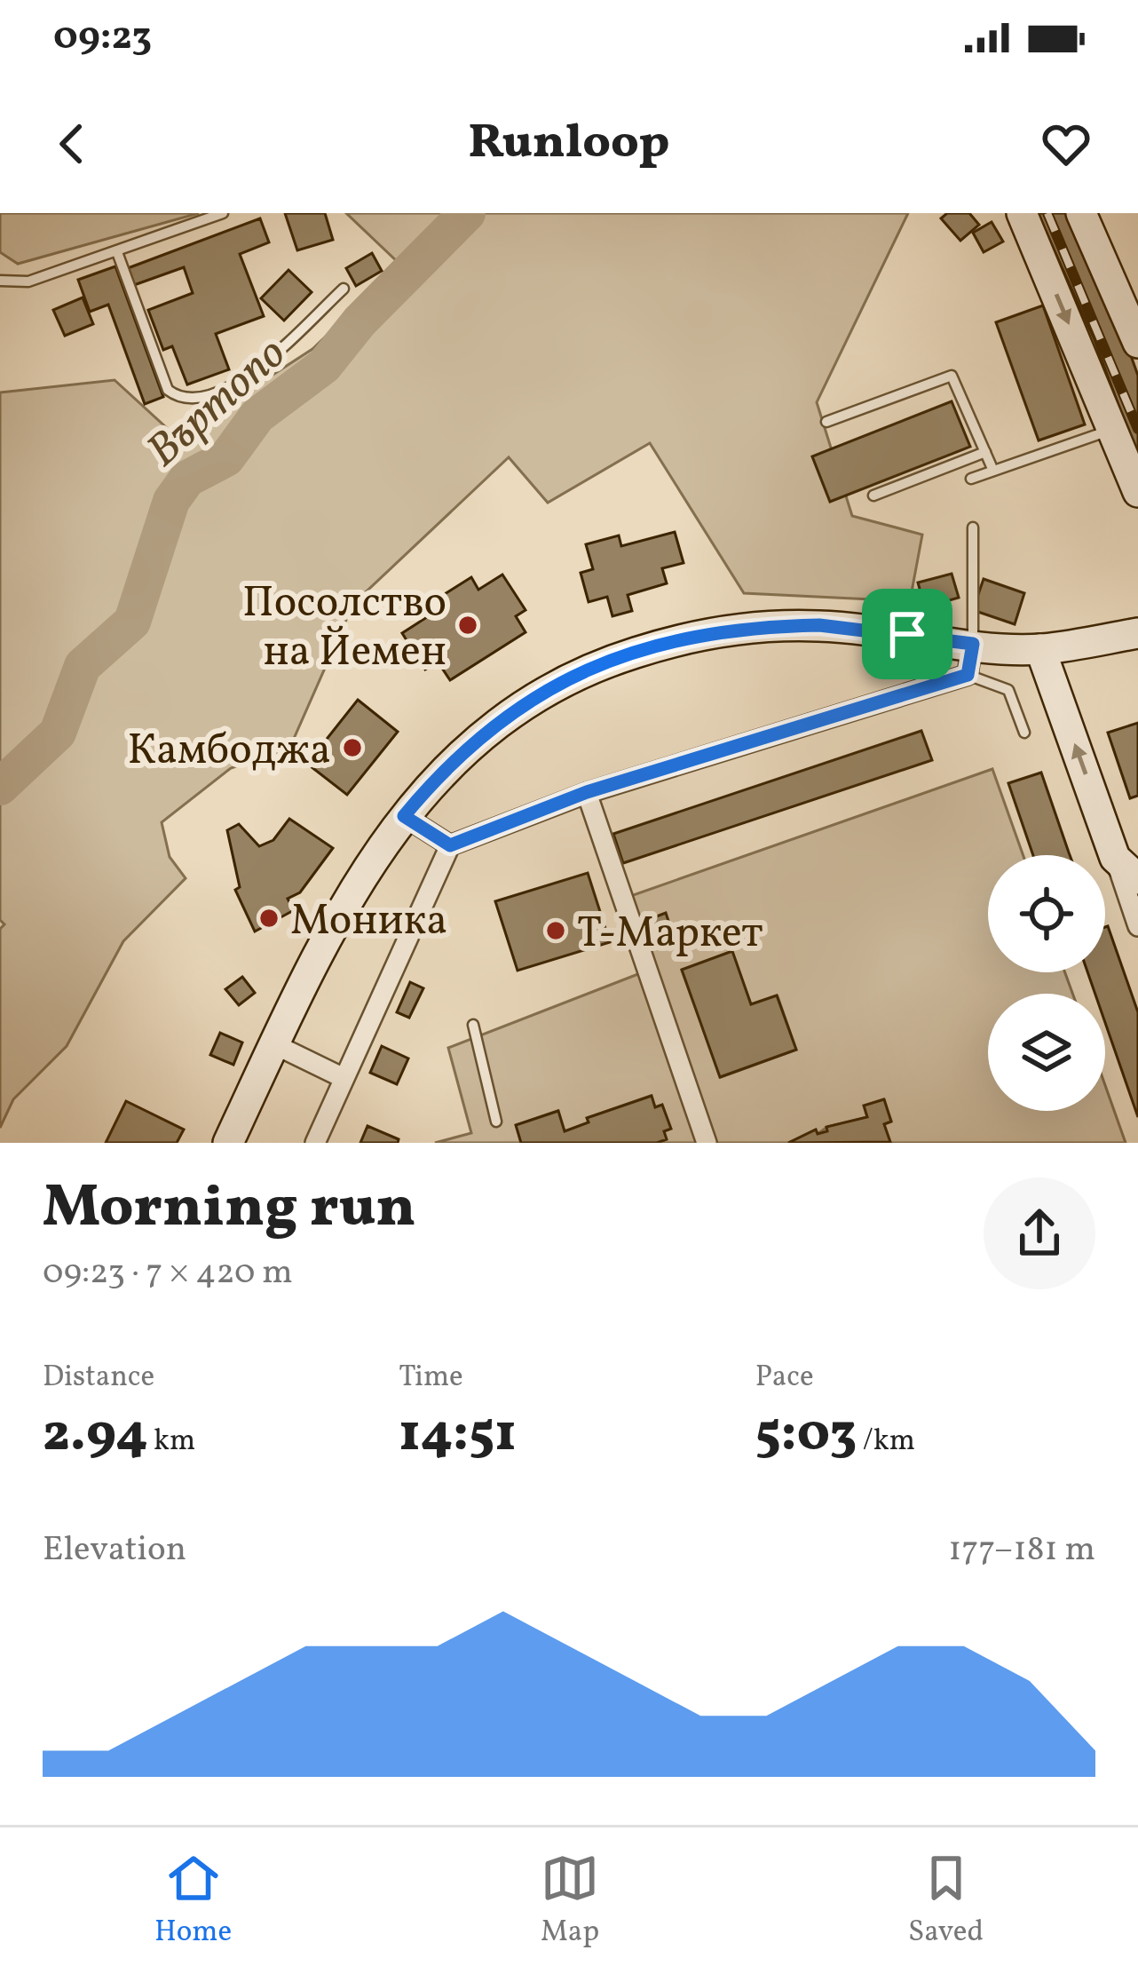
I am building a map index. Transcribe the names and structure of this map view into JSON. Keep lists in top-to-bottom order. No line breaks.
{"water":["Въртопо"],"places":["Посолство на Йемен","Камбоджа","Моника","Т-Маркет"],"page":{"status":"09:23","header":"Runloop","heading":["Morning run","09:23 · 7 × 420 m"],"stats":[["Distance","2.94 km"],["Time","14:51"],["Pace","5:03 /km"]],"chart":["Elevation","177–181 m"],"tabs":["Home","Map","Saved"]}}
